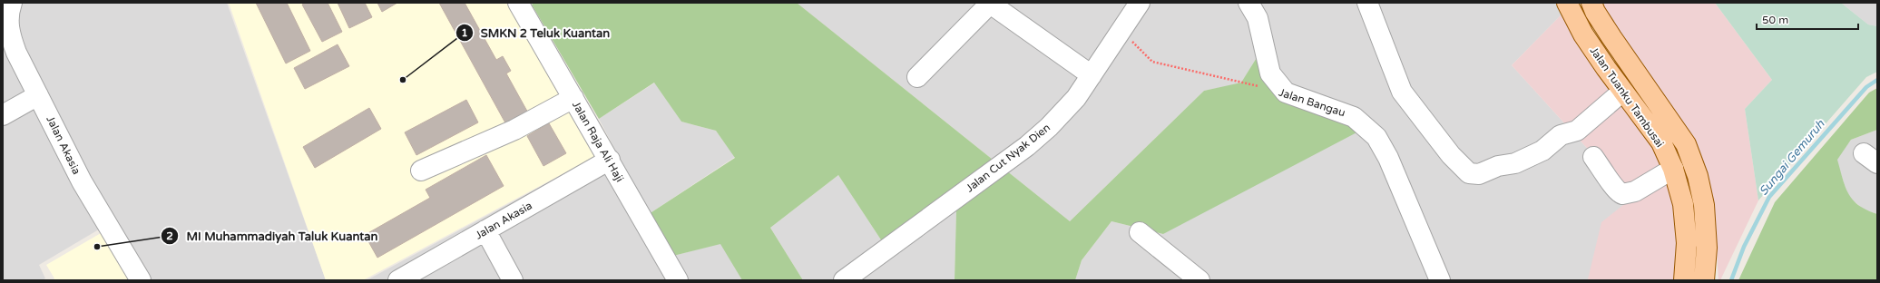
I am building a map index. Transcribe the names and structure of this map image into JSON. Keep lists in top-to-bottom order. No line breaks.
{"streets":{"main road":["Jalan Tuanku Tambusai"],"street":["Jalan Bangau","Jalan Raja Ali Haji","Jalan Akasia","Jalan Cut Nyak Dien"]},"crossings":[["Jalan Bangau","Jalan Cut Nyak Dien"],["Jalan Raja Ali Haji","Jalan Akasia"]],"water":["Sungai Gemuruh"],"places":["SMKN 2 Teluk Kuantan","MI Muhammadiyah Taluk Kuantan"],"scale_bar":"50 m"}
